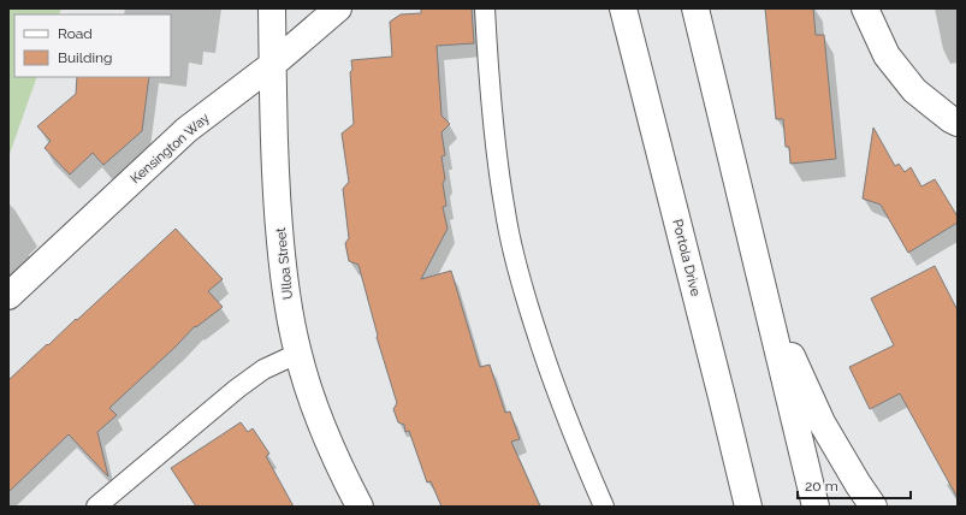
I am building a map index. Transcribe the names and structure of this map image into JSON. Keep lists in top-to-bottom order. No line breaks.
{"streets":{"main road":["Kensington Way","Portola Drive","Ulloa Street"]},"crossings":[["Kensington Way","Ulloa Street"]],"legend":["Road","Building"],"scale_bar":"20 m"}
